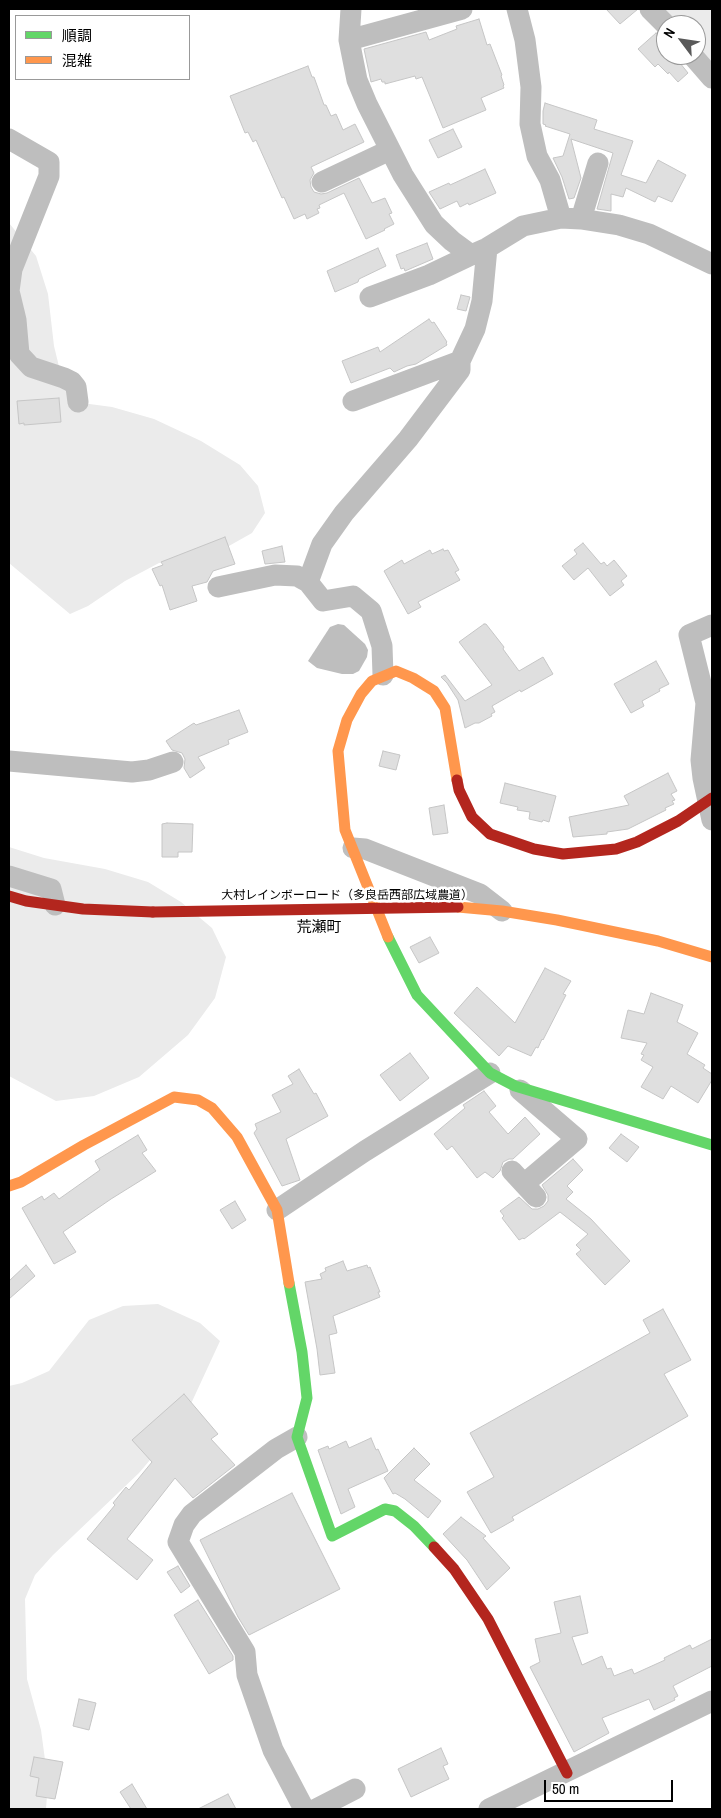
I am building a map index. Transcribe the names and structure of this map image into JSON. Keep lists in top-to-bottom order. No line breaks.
{"streets":{"street":["大村レインボーロード（多良岳西部広域農道）"]},"districts":["荒瀬町"],"legend":["順調","混雑"],"scale_bar":"50 m","north":"top left"}
